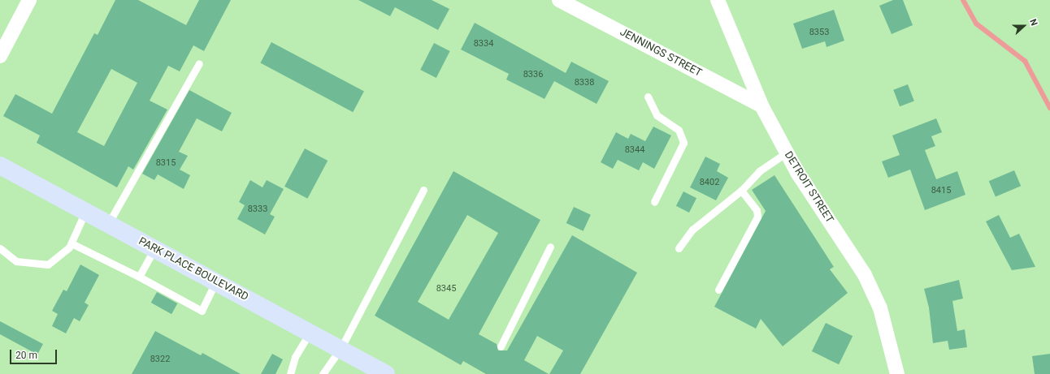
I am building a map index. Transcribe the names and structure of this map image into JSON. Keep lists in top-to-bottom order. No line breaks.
{"streets":{"street":["JENNINGS STREET","DETROIT STREET","PARK PLACE BOULEVARD"]},"crossings":[["JENNINGS STREET","DETROIT STREET"]],"house_numbers":["8353","8334","8336","8338","8344","8315","8402","8415","8333","8345","8322"],"scale_bar":"20 m","north":"right"}
